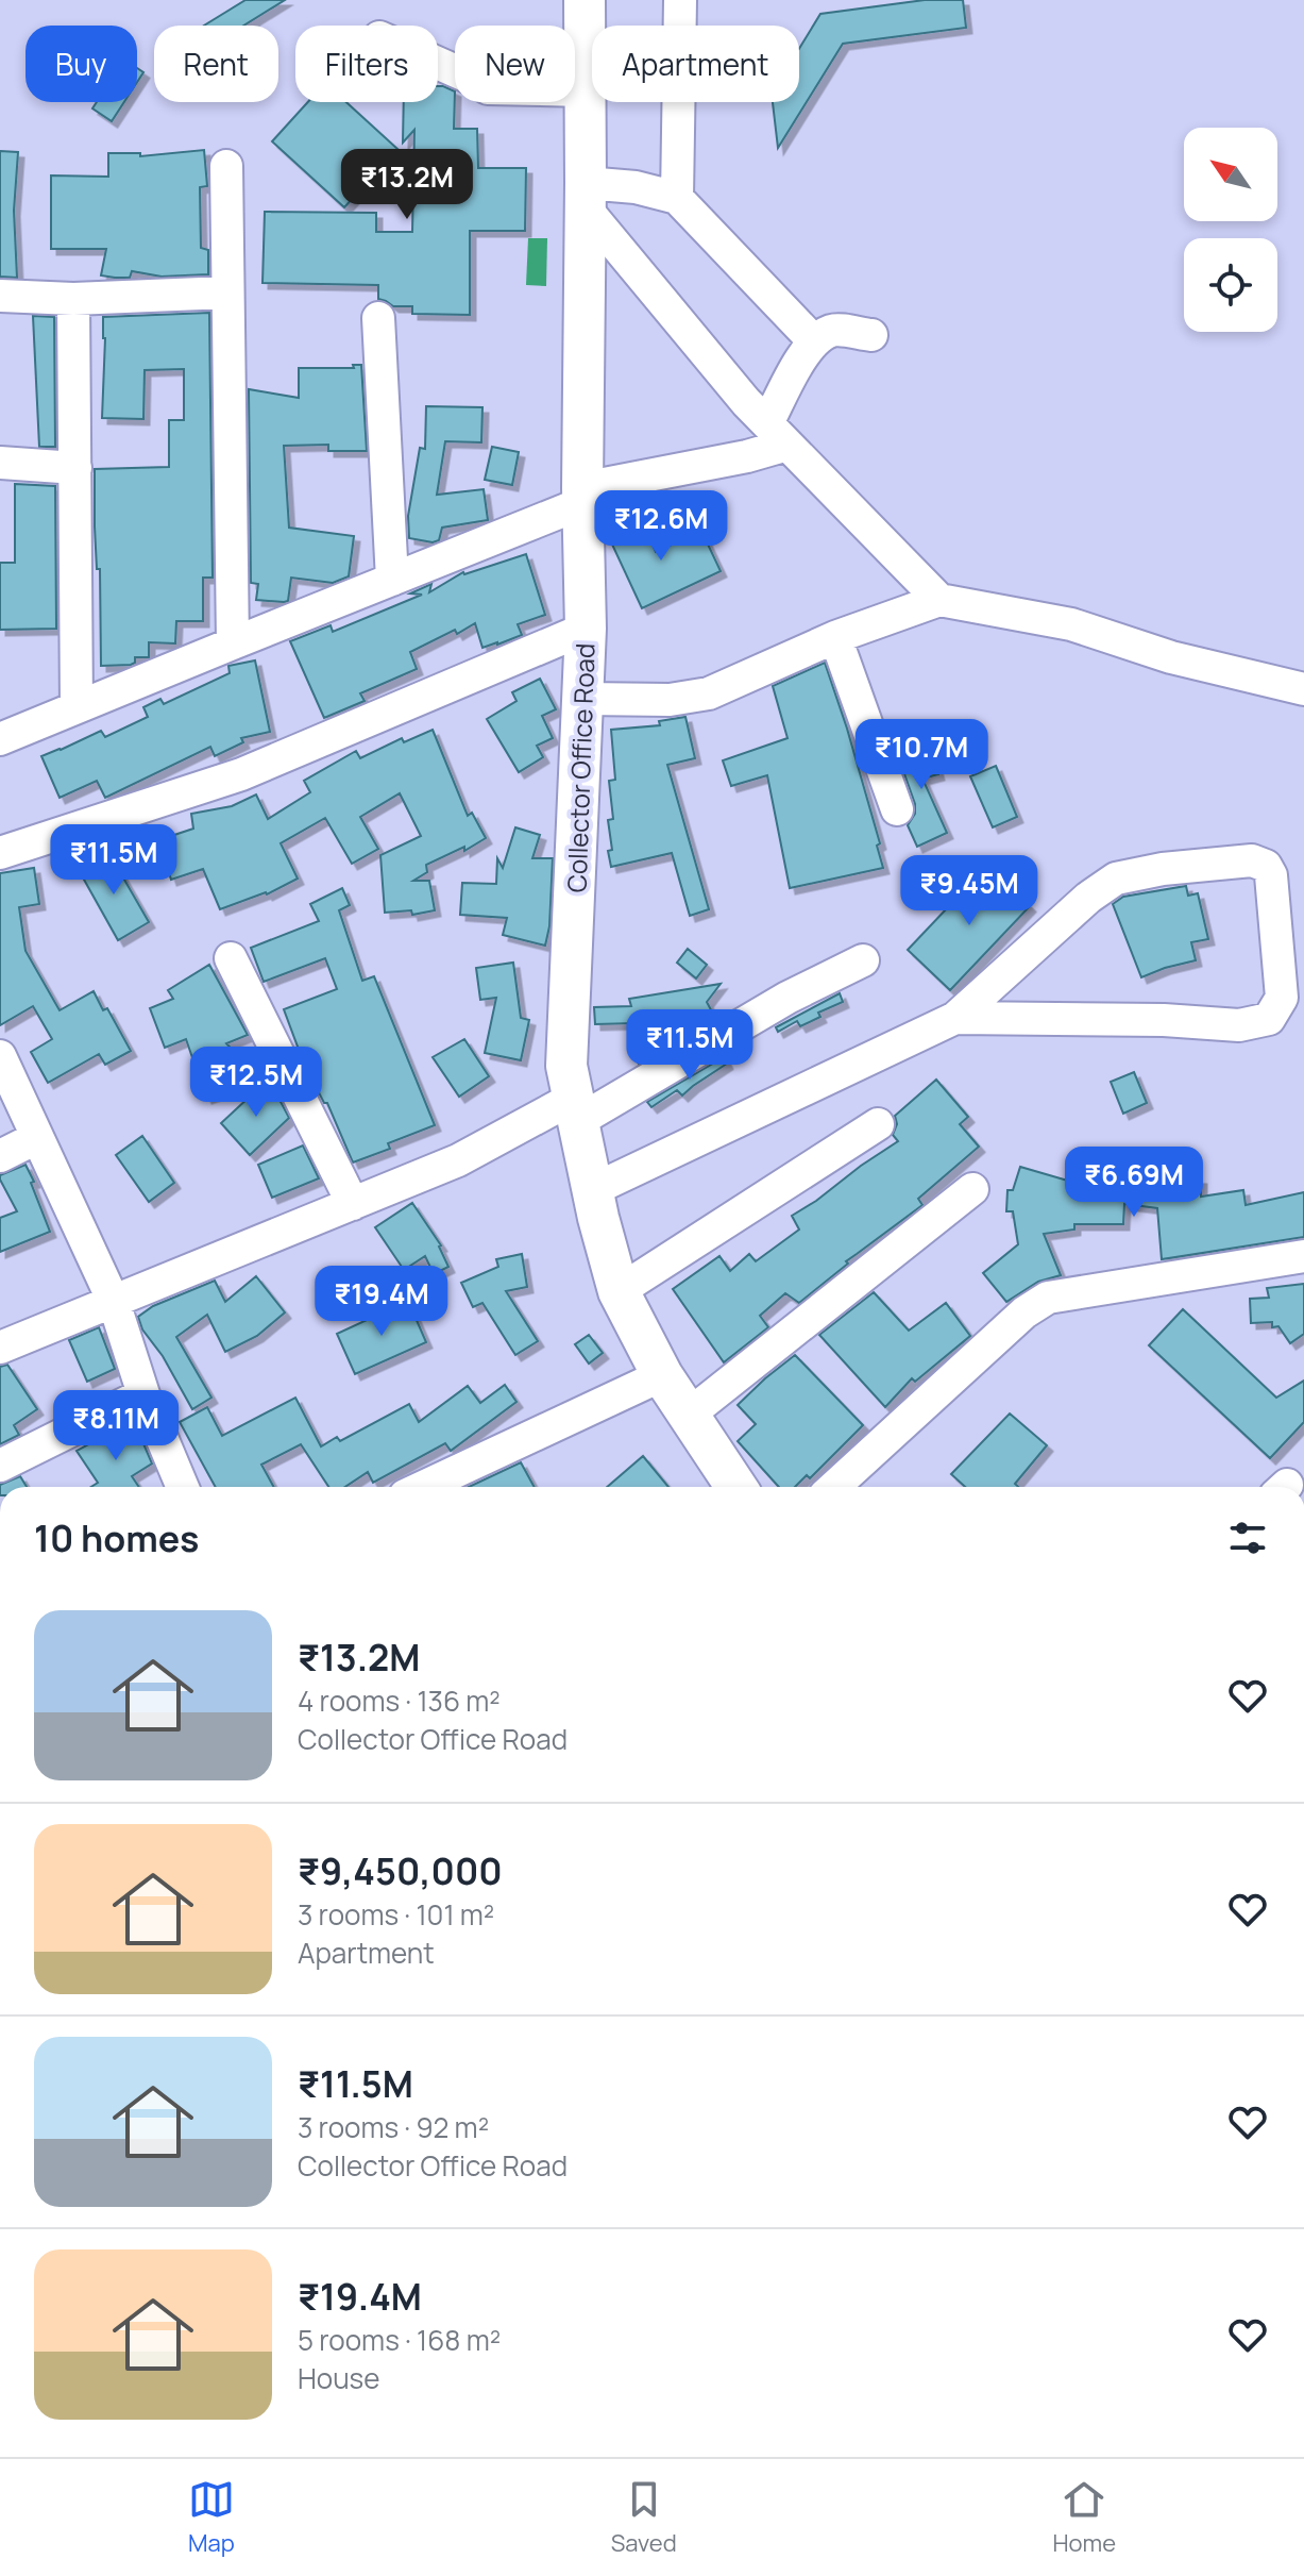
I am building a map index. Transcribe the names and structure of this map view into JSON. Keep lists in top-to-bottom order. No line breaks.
{"streets":{"main road":["Collector Office Road"]},"north":"top left","page":{"chip":["Buy","Rent","Filters","New","Apartment"],"price":["₹13.2M","₹12.6M","₹10.7M","₹11.5M","₹9.45M","₹11.5M","₹12.5M","₹6.69M","₹19.4M","₹8.11M"],"heading":"10 homes","list":[{"name":"₹13.2M","note":"4 rooms · 136 m² · Collector Office Road"},{"name":"₹9,450,000","note":"3 rooms · 101 m² · Apartment"},{"name":"₹11.5M","note":"3 rooms · 92 m² · Collector Office Road"},{"name":"₹19.4M","note":"5 rooms · 168 m² · House"}],"tabs":["Map","Saved","Home"]}}
